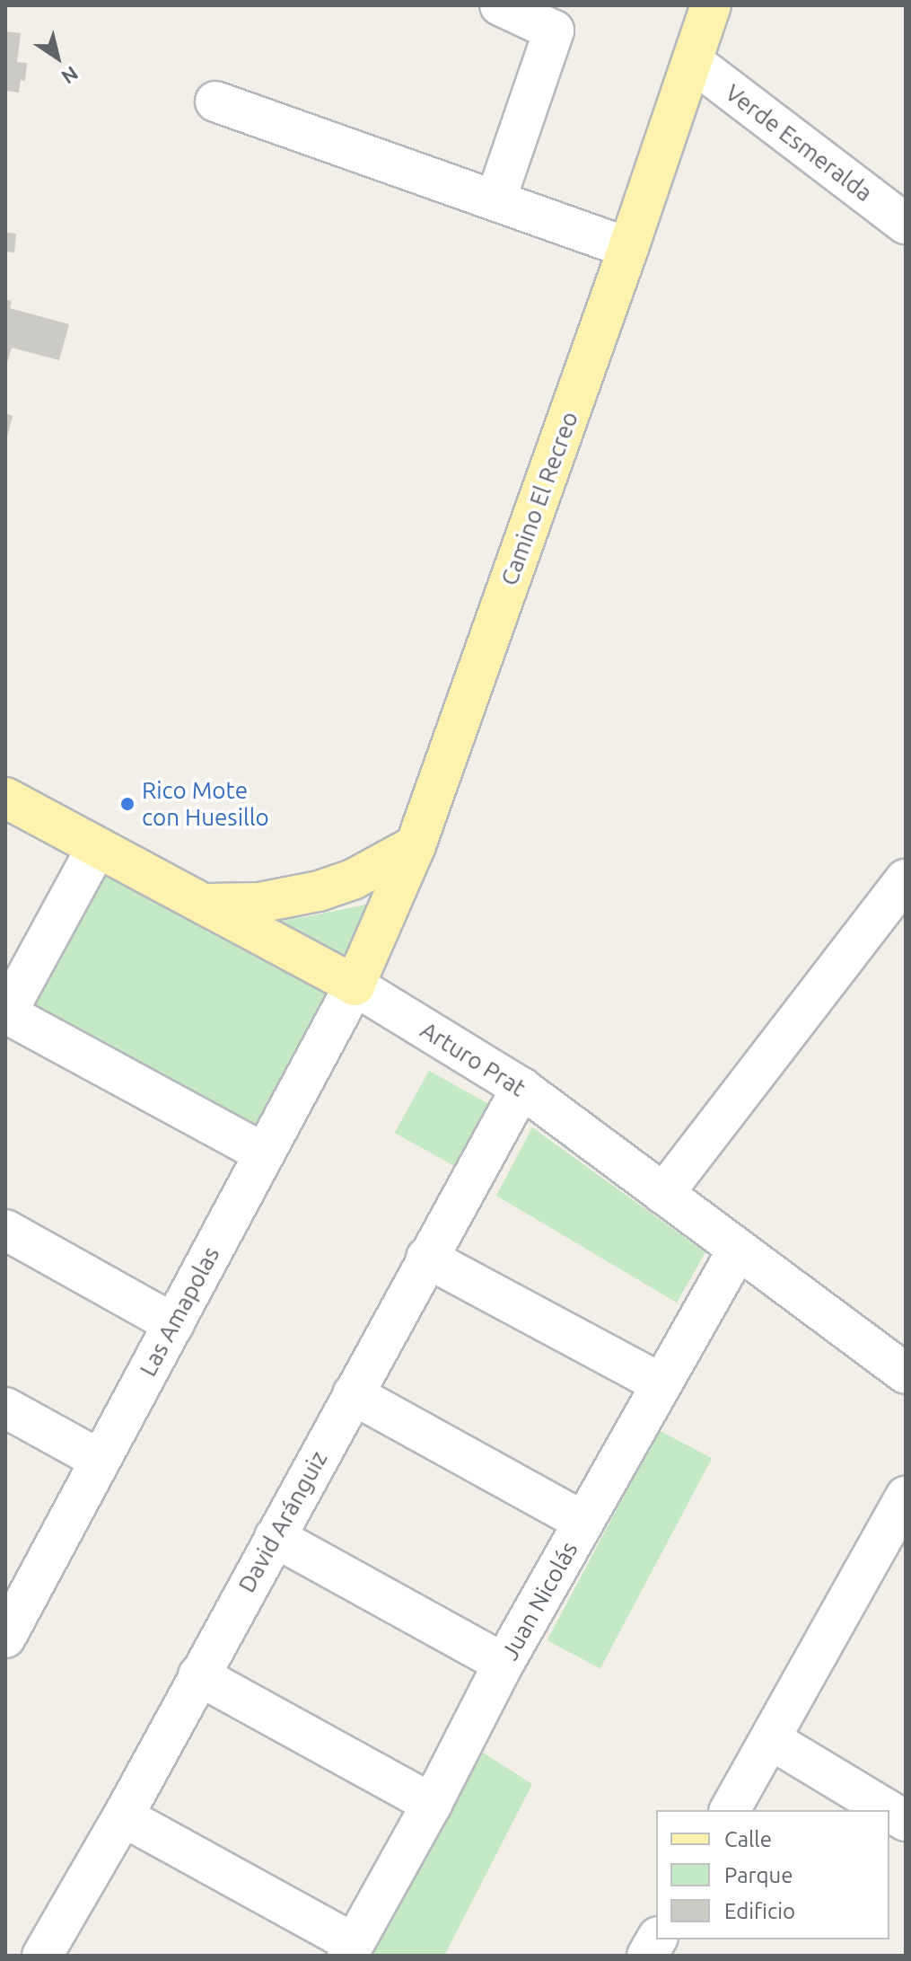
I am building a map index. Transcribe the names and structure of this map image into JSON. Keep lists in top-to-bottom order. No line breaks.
{"streets":{"main road":["Camino El Recreo","Arturo Prat"],"street":["Verde Esmeralda","Las Amapolas","David Aránguiz","Juan Nicolás"]},"crossings":[["Verde Esmeralda","Camino El Recreo"],["Camino El Recreo","Arturo Prat"],["Camino El Recreo","Las Amapolas"],["Arturo Prat","Las Amapolas"],["Arturo Prat","David Aránguiz"],["Arturo Prat","Juan Nicolás"]],"places":["Rico Mote con Huesillo"],"legend":["Calle","Parque","Edificio"],"north":"bottom right"}
